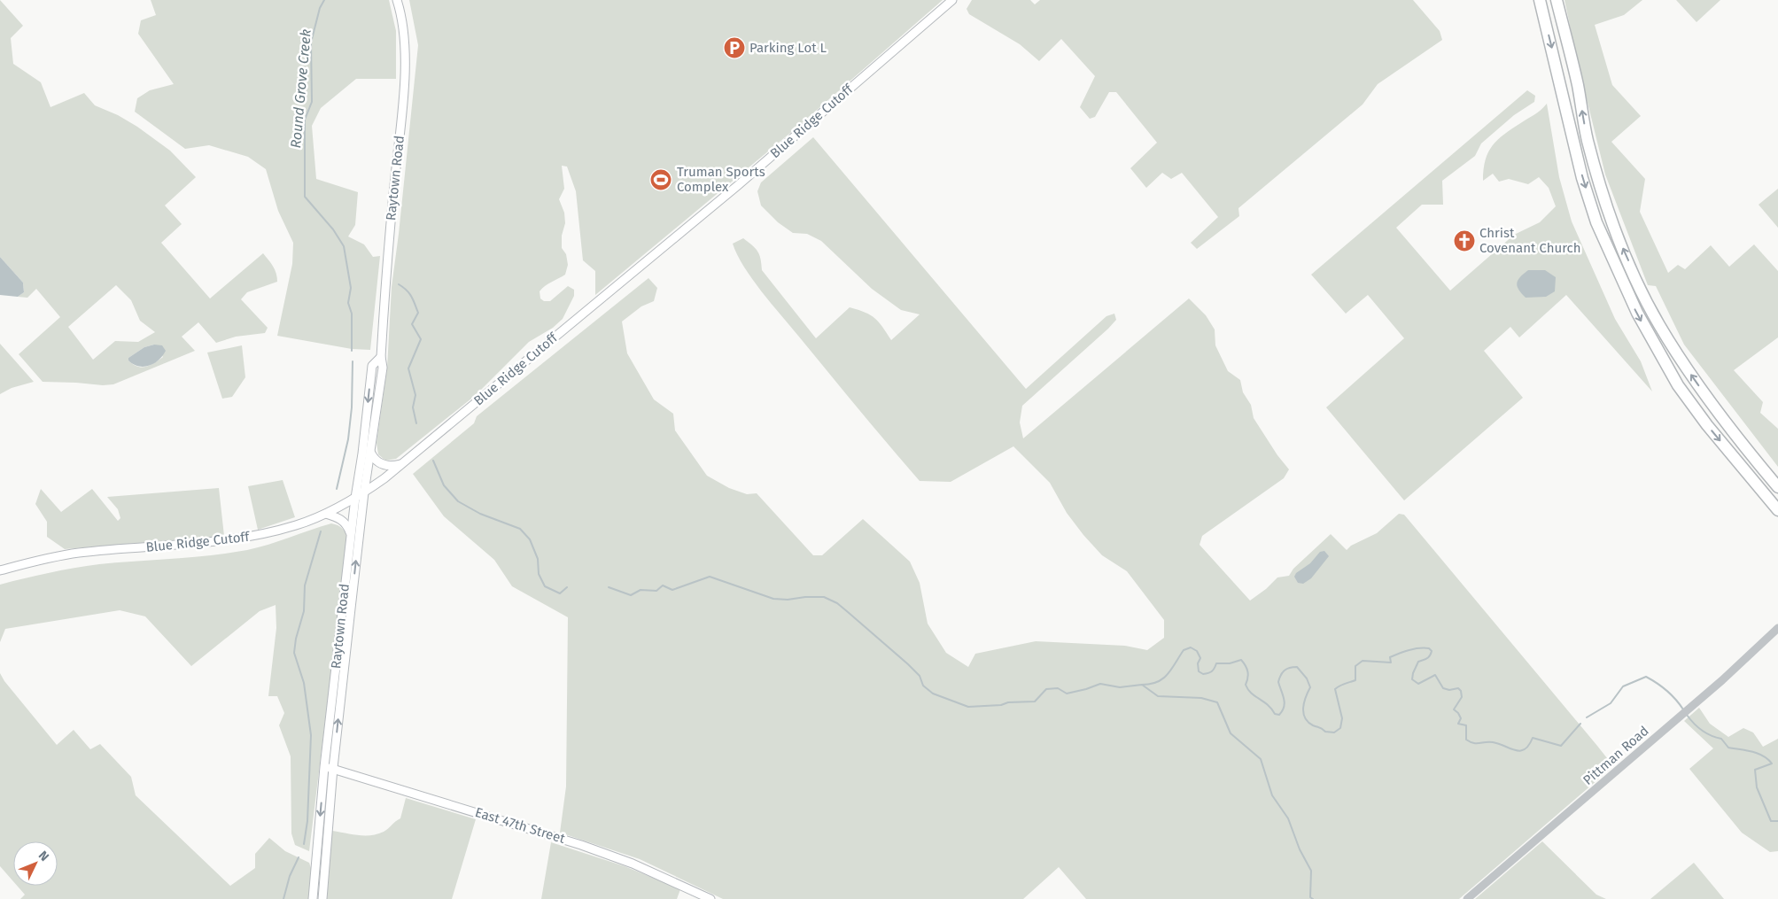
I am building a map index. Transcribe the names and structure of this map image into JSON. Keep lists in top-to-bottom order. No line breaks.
{"streets":{"main road":["Blue Ridge Cutoff","Raytown Road","East 47th Street"],"street":["Pittman Road"]},"crossings":[["Blue Ridge Cutoff","Raytown Road"],["Raytown Road","East 47th Street"]],"water":["Round Grove Creek"],"places":{"parking":["Parking Lot L"],"sports":["Truman Sports Complex"],"church":["Christ Covenant Church"]},"north":"top right"}
